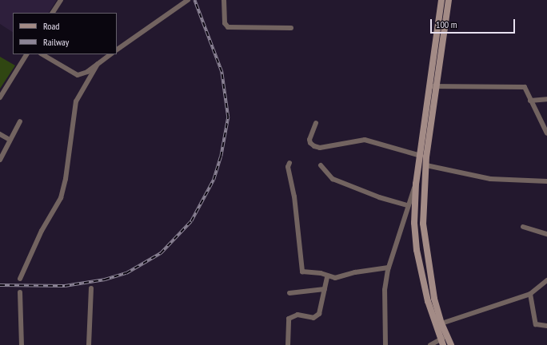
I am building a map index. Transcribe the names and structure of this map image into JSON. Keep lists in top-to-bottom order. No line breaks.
{"legend":["Road","Railway"],"scale_bar":"100 m"}
